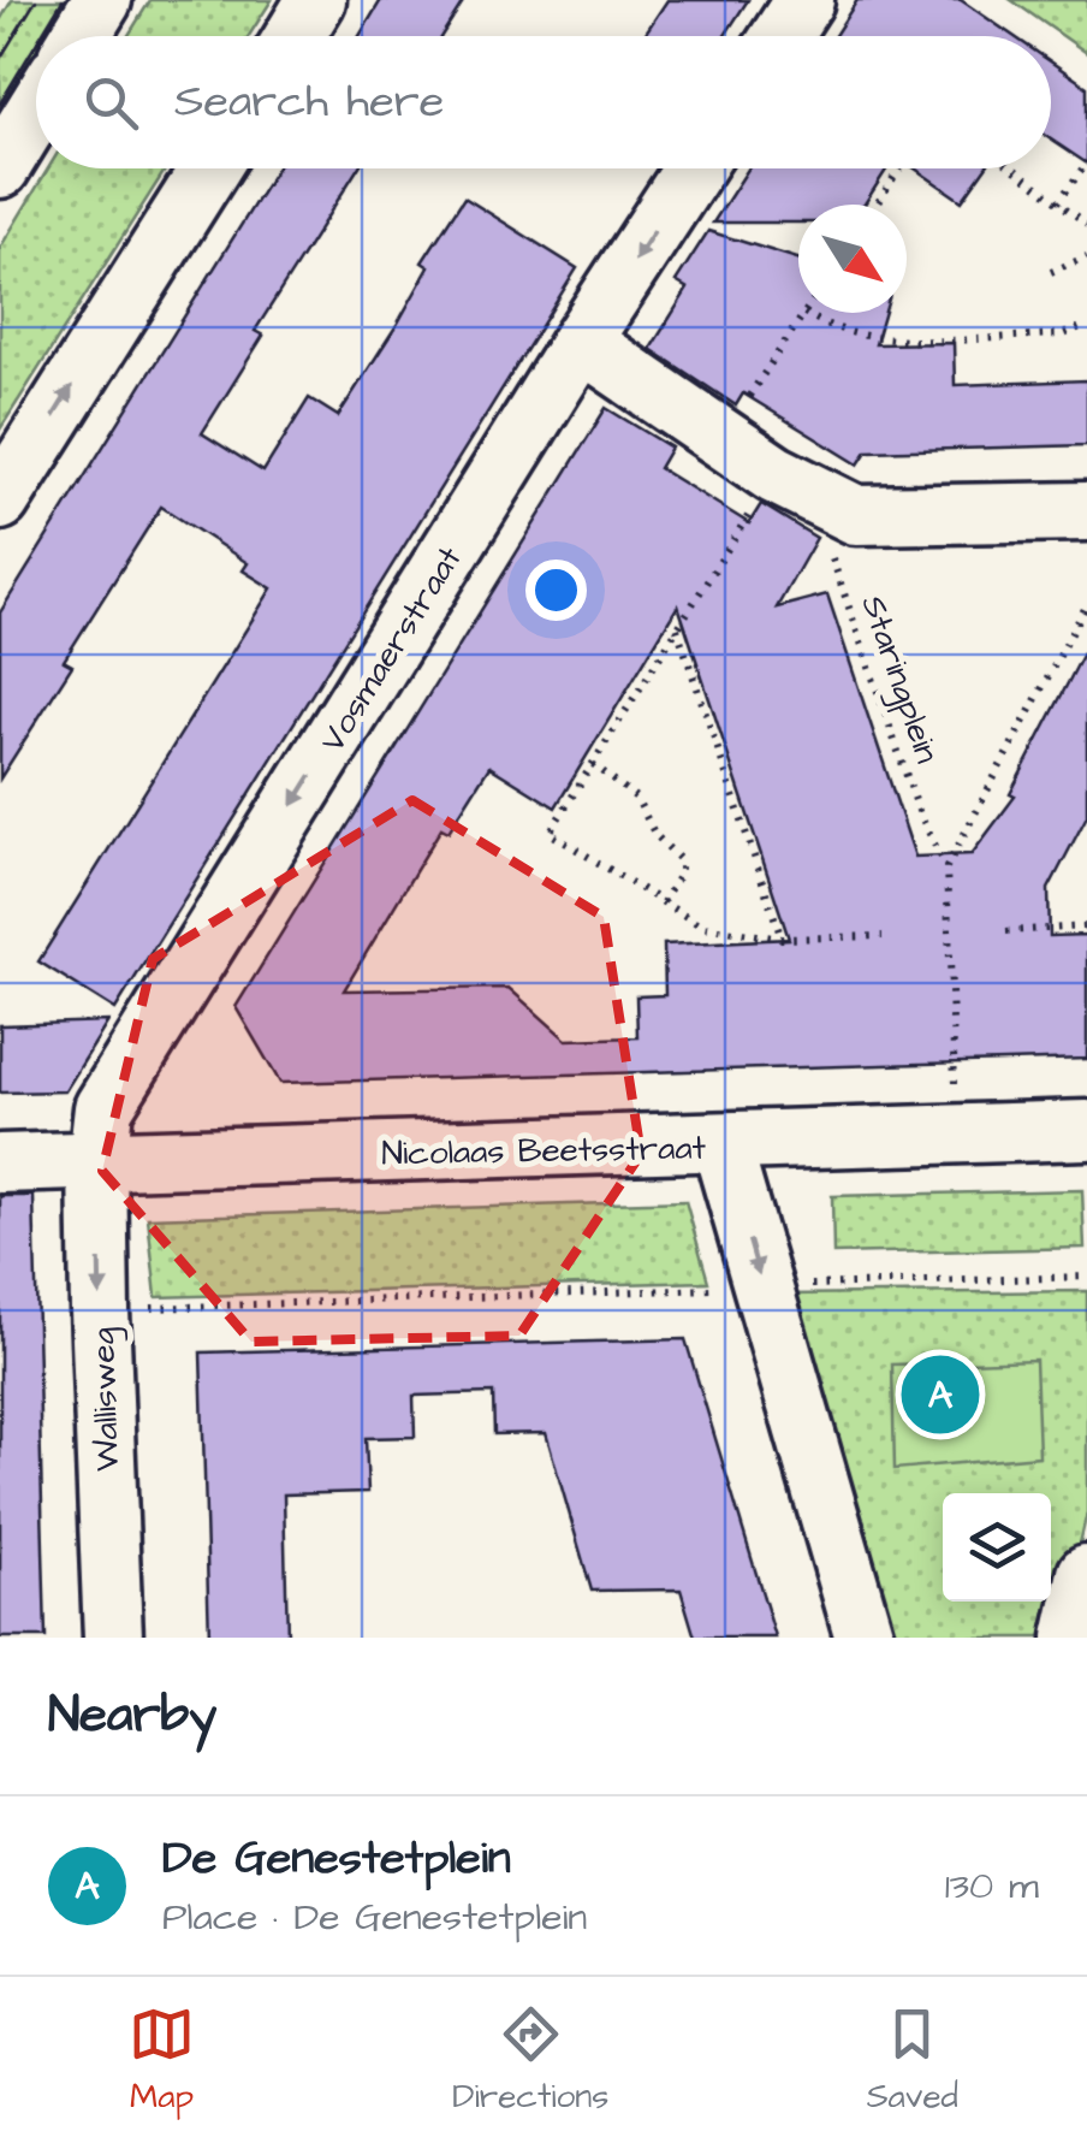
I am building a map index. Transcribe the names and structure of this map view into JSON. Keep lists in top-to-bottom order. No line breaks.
{"streets":{"street":["Vosmaerstraat","Nicolaas Beetsstraat","Wallisweg"],"path":["Staringplein"]},"crossings":[["Vosmaerstraat","Nicolaas Beetsstraat"],["Vosmaerstraat","Wallisweg"],["Staringplein","Nicolaas Beetsstraat"],["Nicolaas Beetsstraat","Wallisweg"]],"north":"bottom right","page":{"search":"Search here","pins":"A","heading":"Nearby","list":[{"mark":"A","name":"De Genestetplein","note":"Place · De Genestetplein","value":"130 m"}],"nav":["Map","Directions","Saved"]}}
